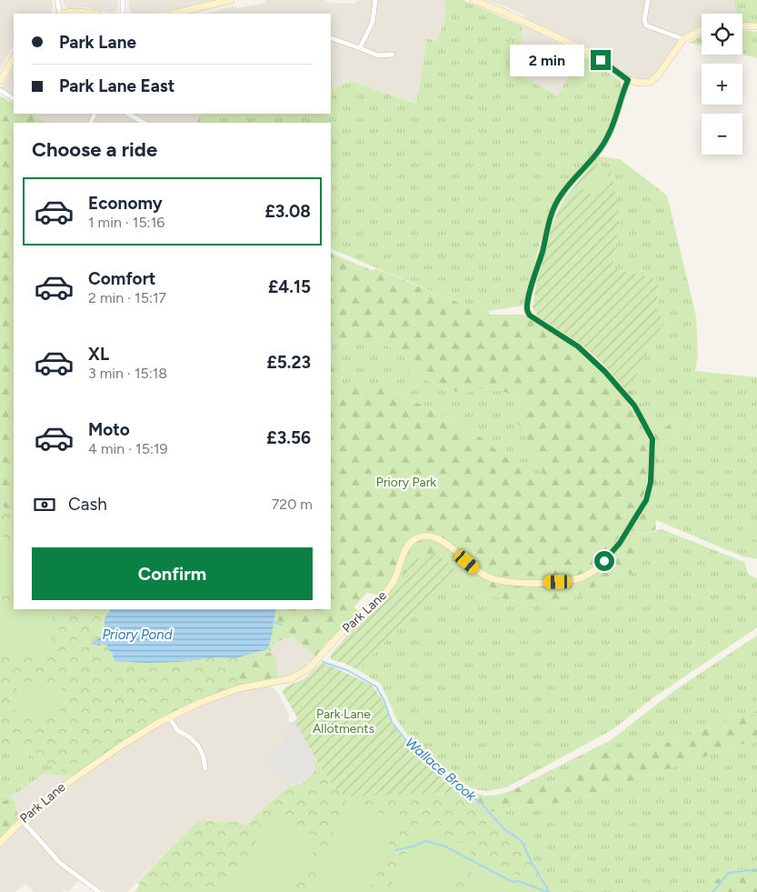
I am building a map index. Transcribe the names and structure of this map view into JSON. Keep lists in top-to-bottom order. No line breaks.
{"streets":{"street":["Park Lane"]},"water":["Priory Pond","Wallace Brook"],"parks":["Priory Park","Park Lane Allotments"],"page":{"map_buttons":["+","−"],"banner":["Park Lane","Park Lane East"],"bubble":"2 min","heading":"Choose a ride","list":[{"name":"Economy","note":"1 min · 15:16","value":"£3.08"},{"name":"Comfort","note":"2 min · 15:17","value":"£4.15"},{"name":"XL","note":"3 min · 15:18","value":"£5.23"},{"name":"Moto","note":"4 min · 15:19","value":"£3.56"}],"pay":["Cash","720 m"],"buttons":"Confirm"}}
